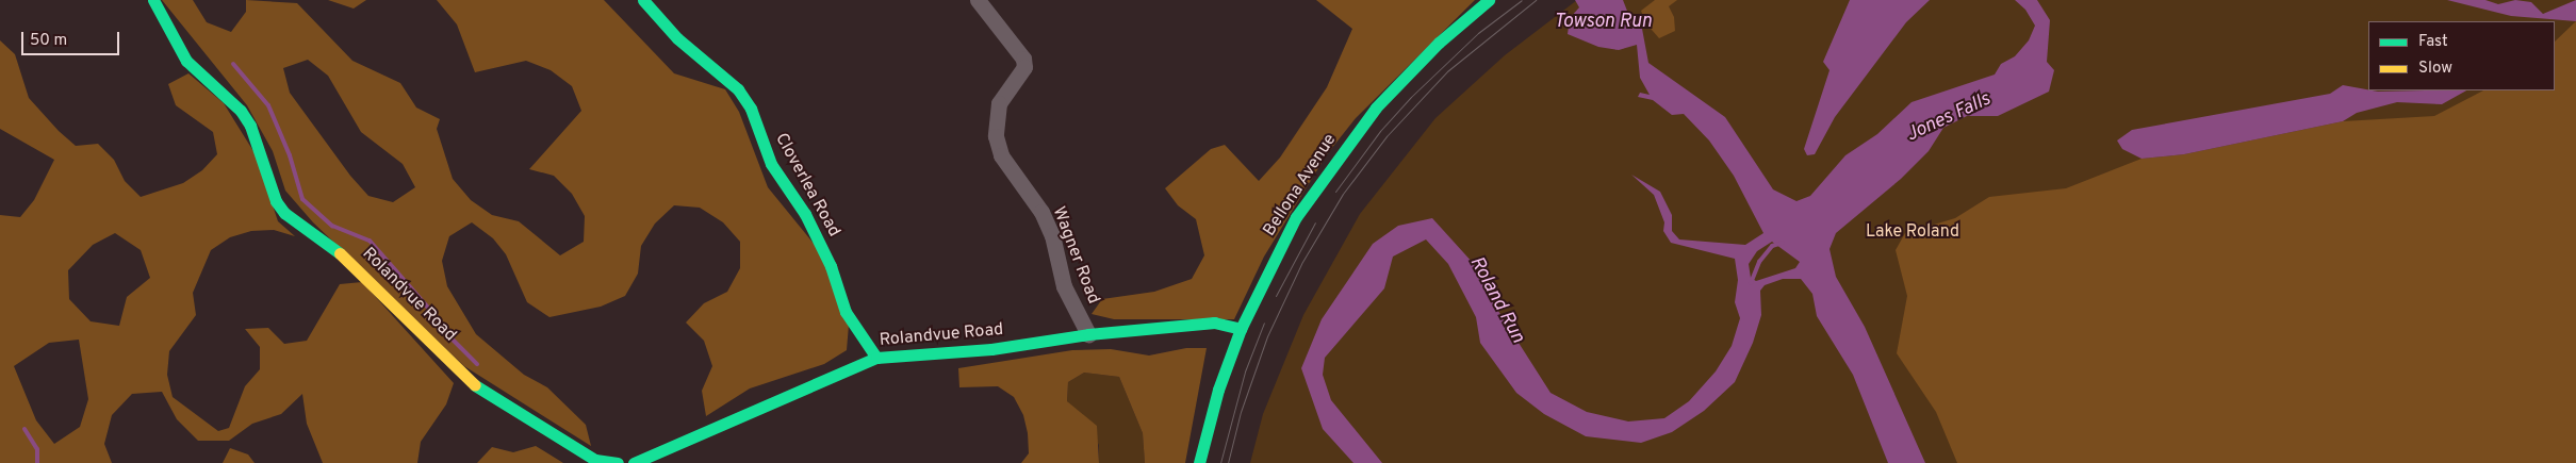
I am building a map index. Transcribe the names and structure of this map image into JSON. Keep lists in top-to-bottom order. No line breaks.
{"streets":{"street":["Cloverlea Road","Bellona Avenue","Wagner Road","Rolandvue Road"]},"crossings":[["Cloverlea Road","Rolandvue Road"],["Bellona Avenue","Rolandvue Road"],["Wagner Road","Rolandvue Road"]],"water":["Towson Run","Jones Falls","Roland Run"],"parks":["Lake Roland"],"legend":["Fast","Slow"],"scale_bar":"50 m"}
